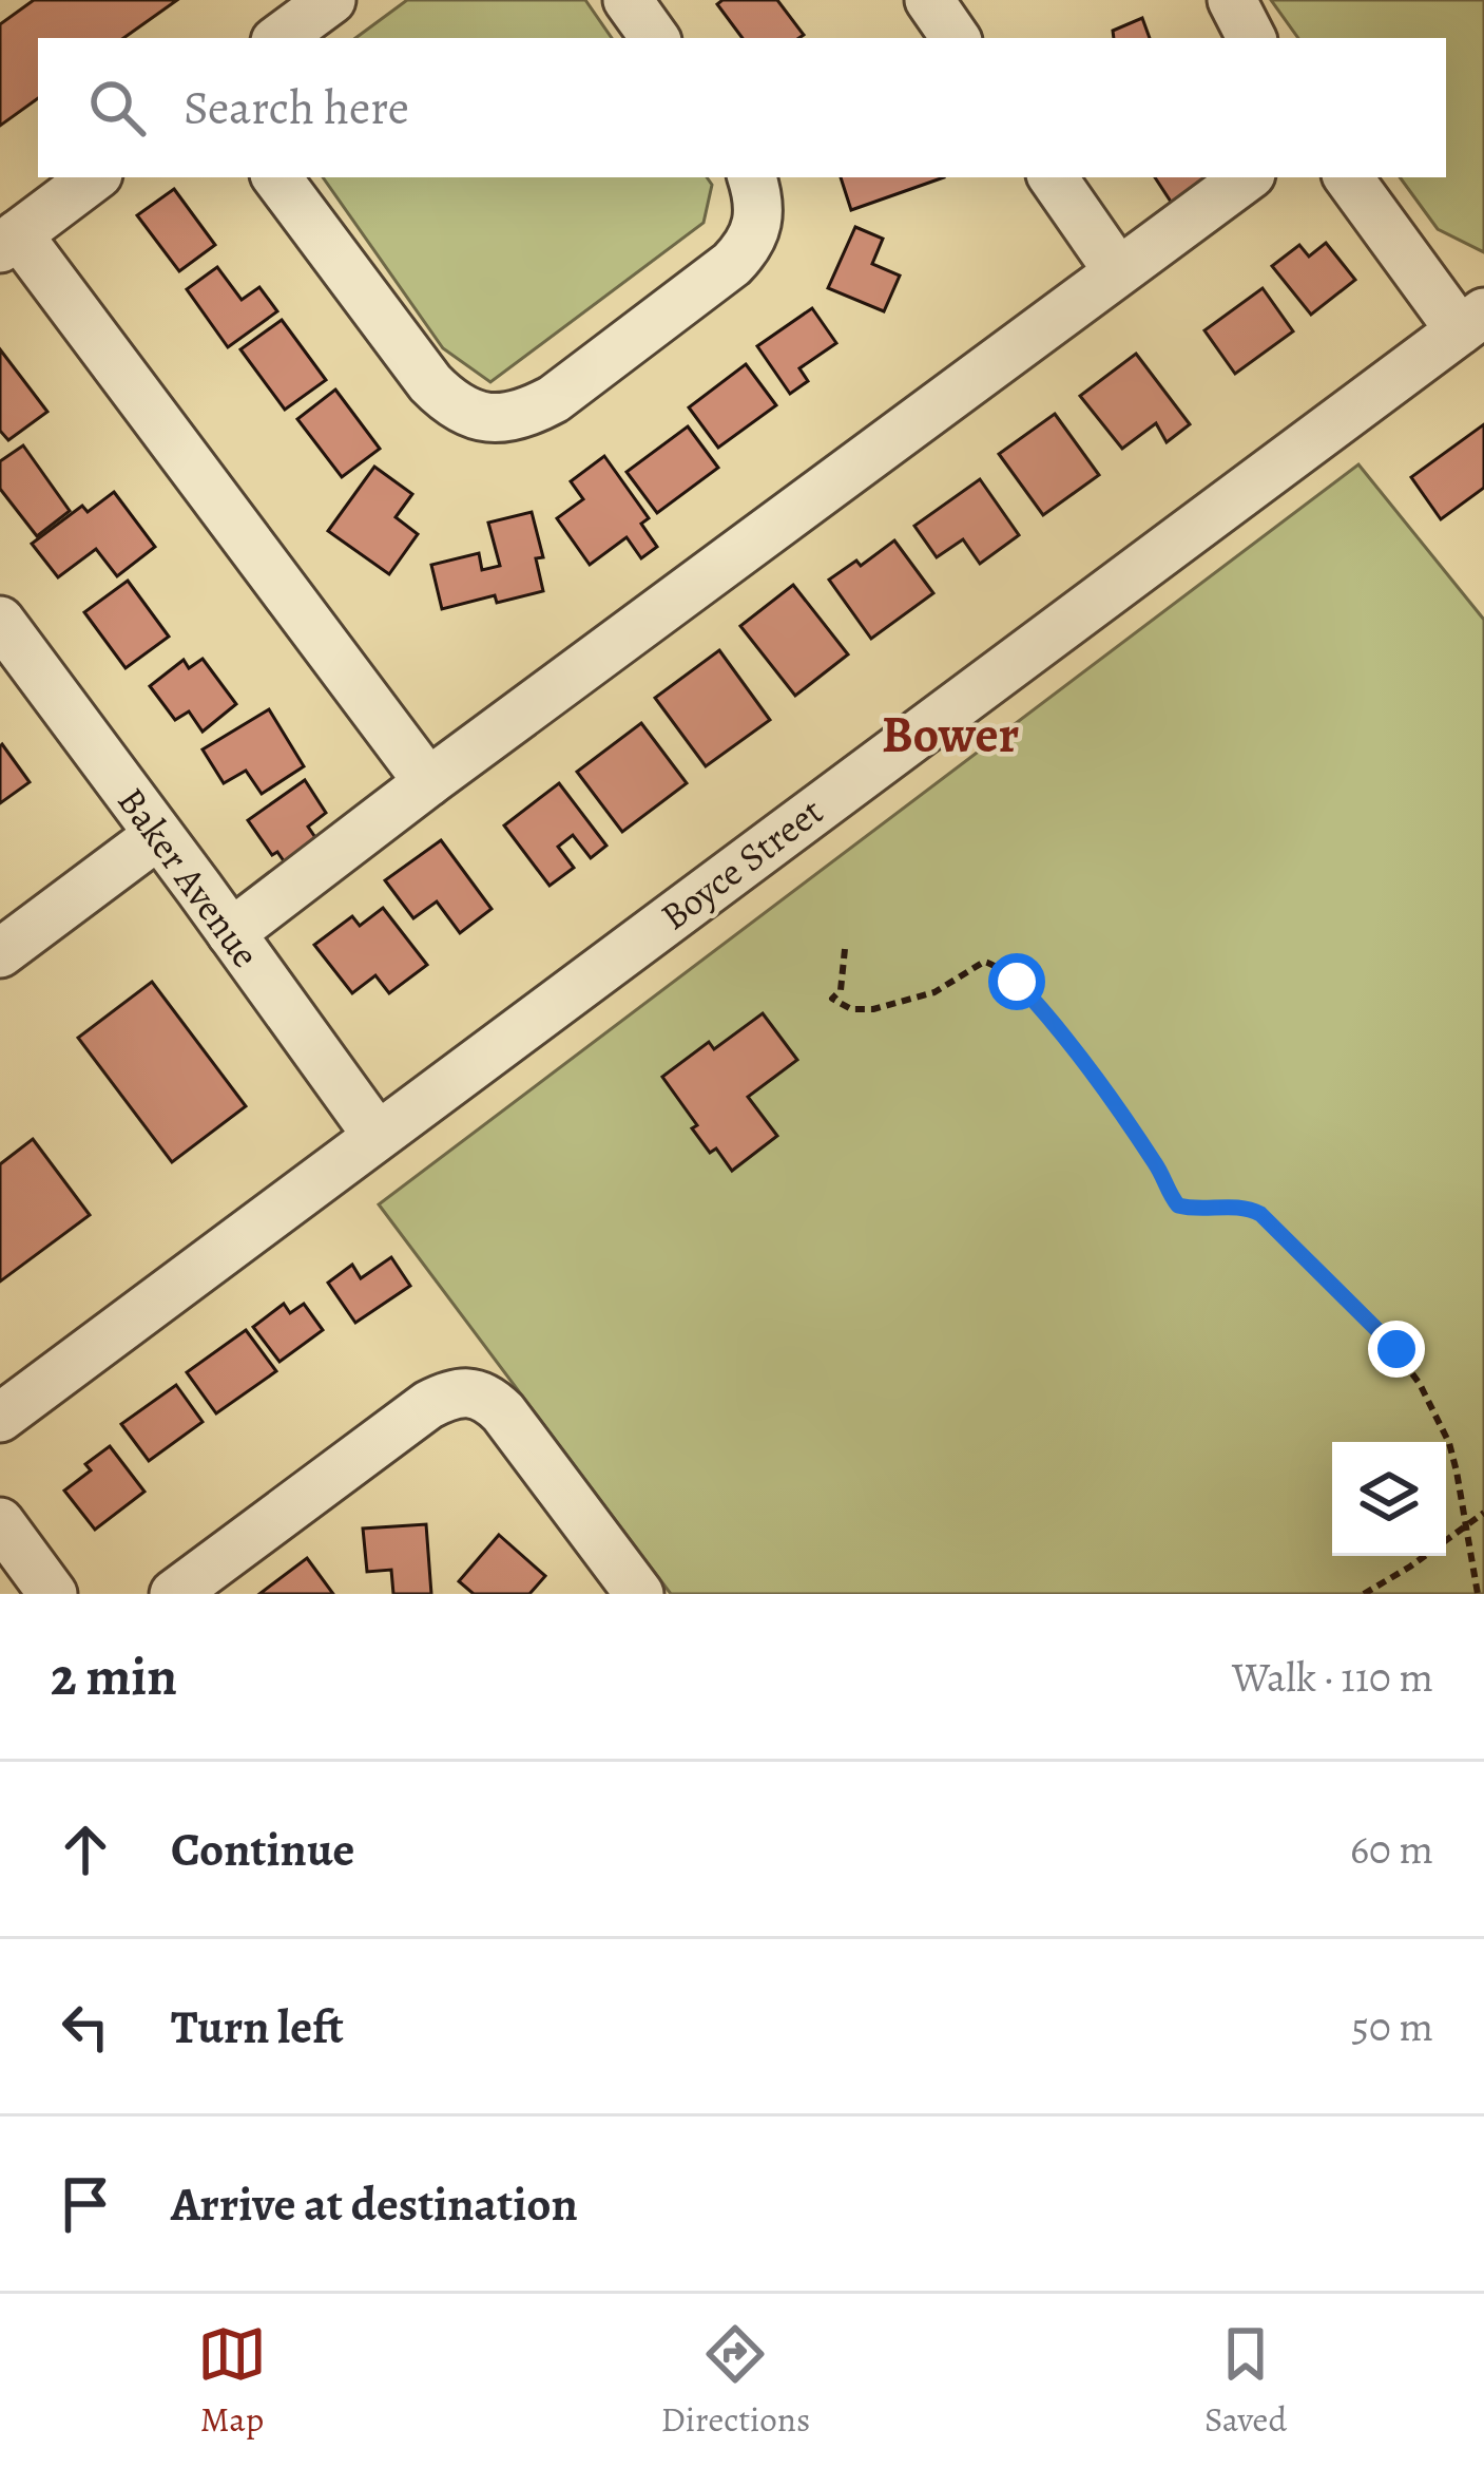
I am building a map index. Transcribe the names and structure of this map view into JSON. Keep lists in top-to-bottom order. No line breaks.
{"streets":{"street":["Boyce Street","Baker Avenue"]},"crossings":[["Boyce Street","Baker Avenue"]],"districts":["Bower"],"page":{"search":"Search here","heading":["2 min","Walk · 110 m"],"list":[["Continue","60 m"],["Turn left","50 m"],"Arrive at destination"],"nav":["Map","Directions","Saved"]}}
